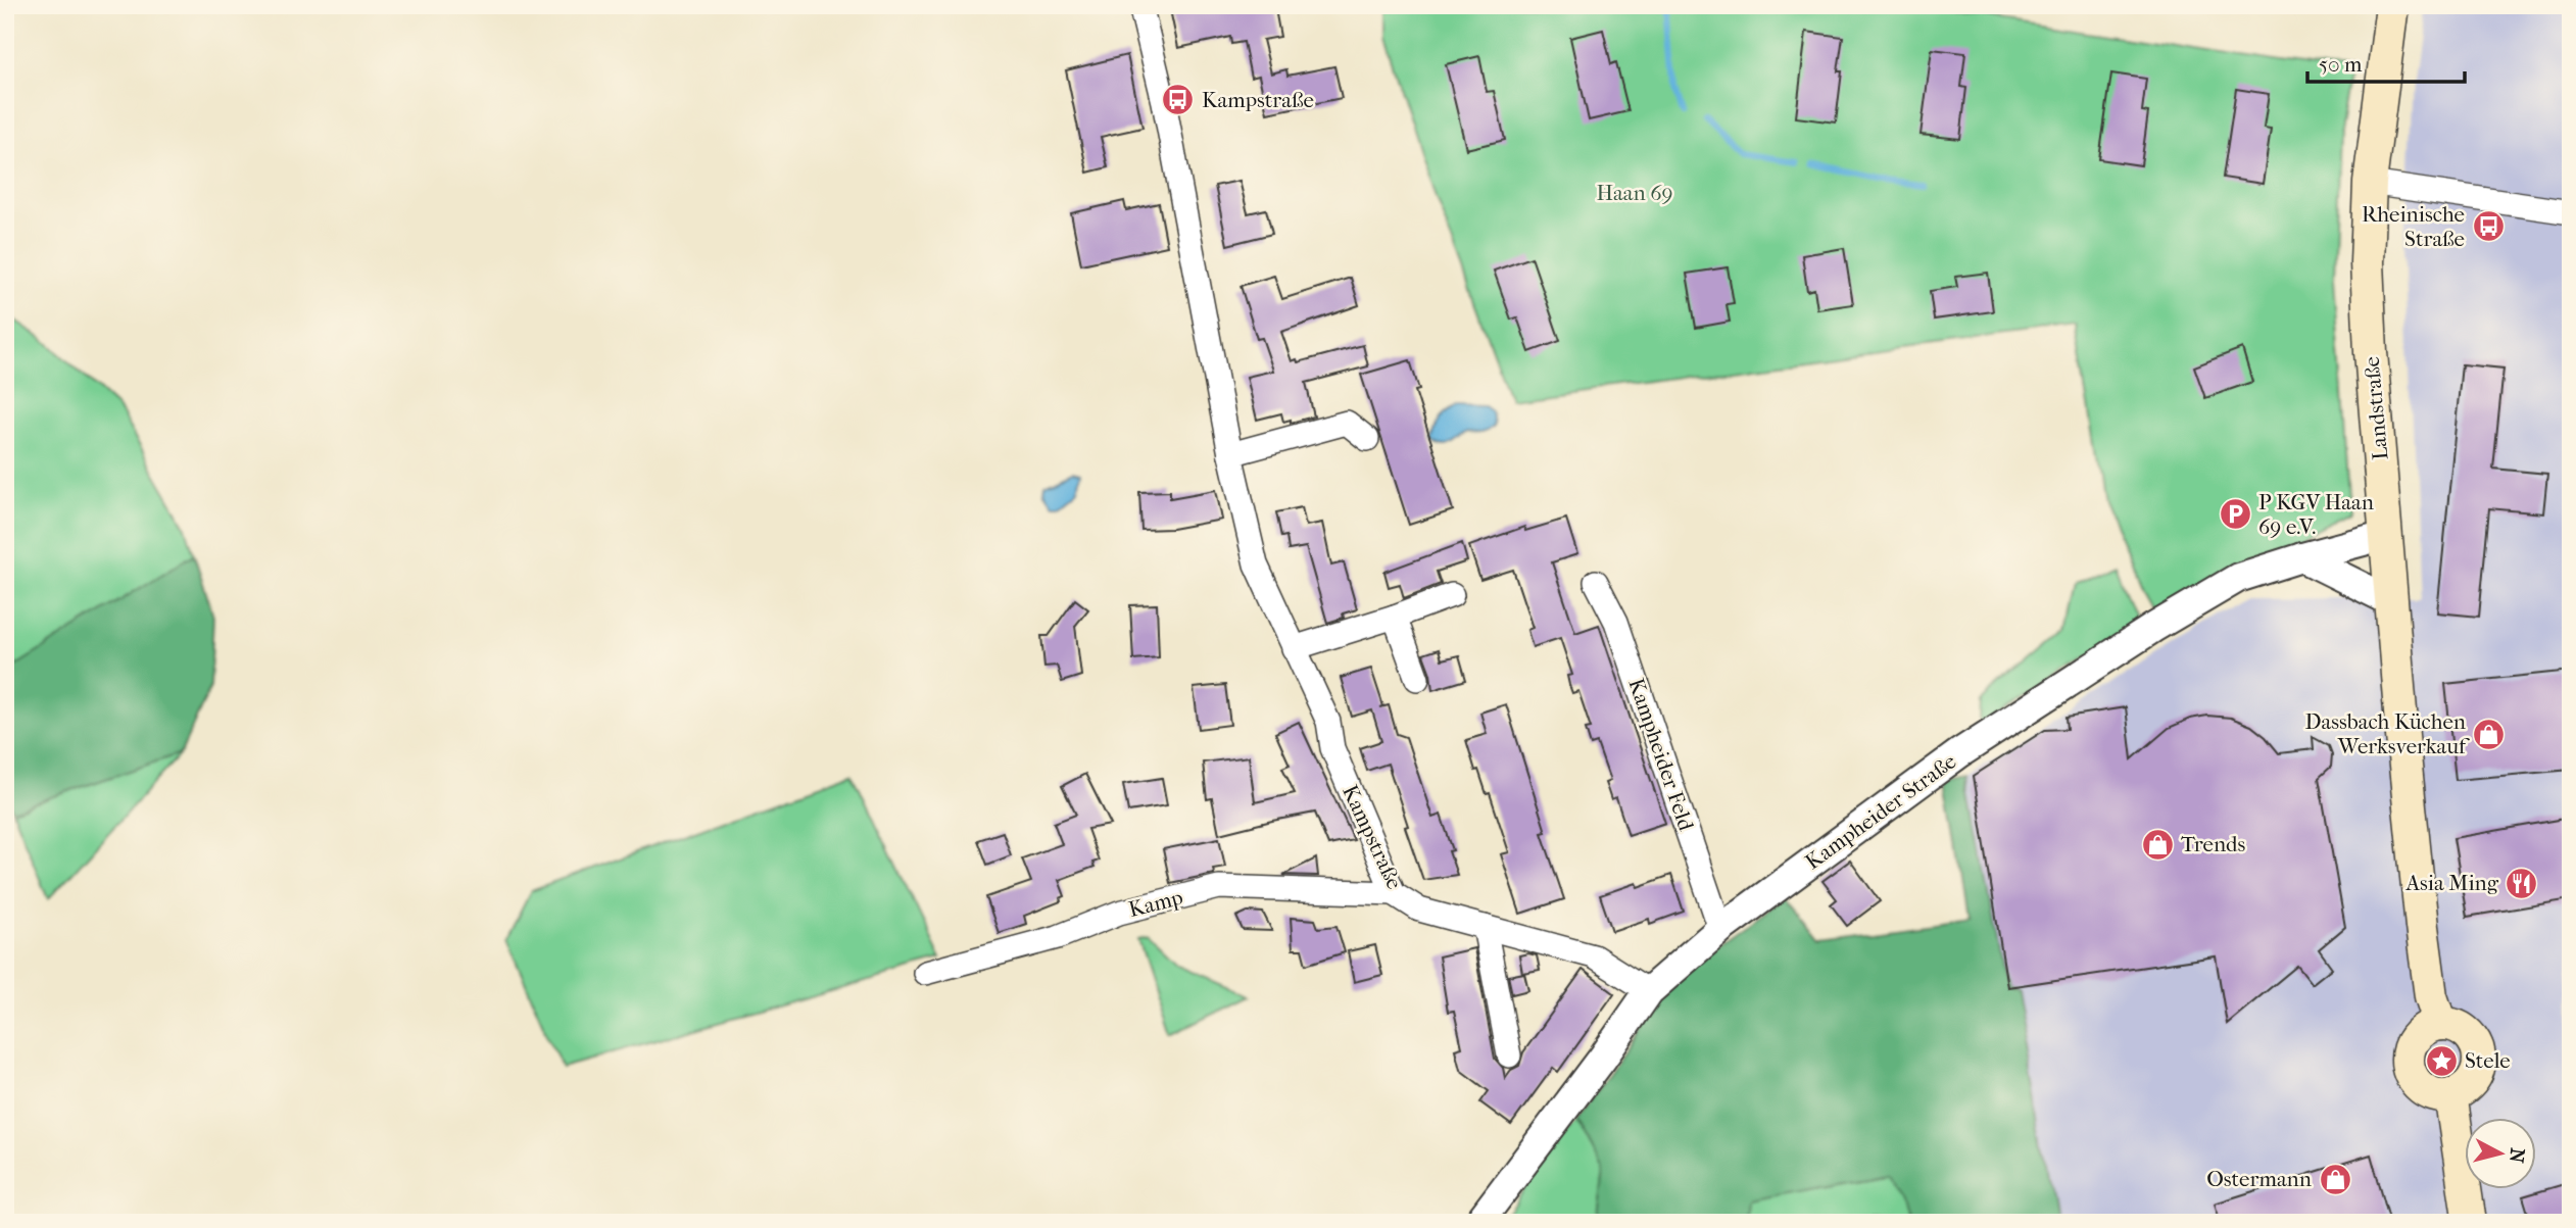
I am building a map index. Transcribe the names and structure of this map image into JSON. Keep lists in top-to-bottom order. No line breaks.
{"streets":{"main road":["Landstraße"],"street":["Kampheider Feld","Kampheider Straße","Kampstraße","Kamp"]},"crossings":[["Landstraße","Kampheider Straße"],["Kampheider Feld","Kampheider Straße"],["Kampheider Straße","Kampstraße"],["Kampstraße","Kamp"]],"parks":["Haan 69"],"places":{"bus stop":["Kampstraße","Rheinische Straße"],"parking":["P KGV Haan 69 e.V."],"shop":["Dassbach Küchen Werksverkauf","Trends","Ostermann"],"restaurant":["Asia Ming"],"place":["Stele"]},"scale_bar":"50 m","north":"right"}
